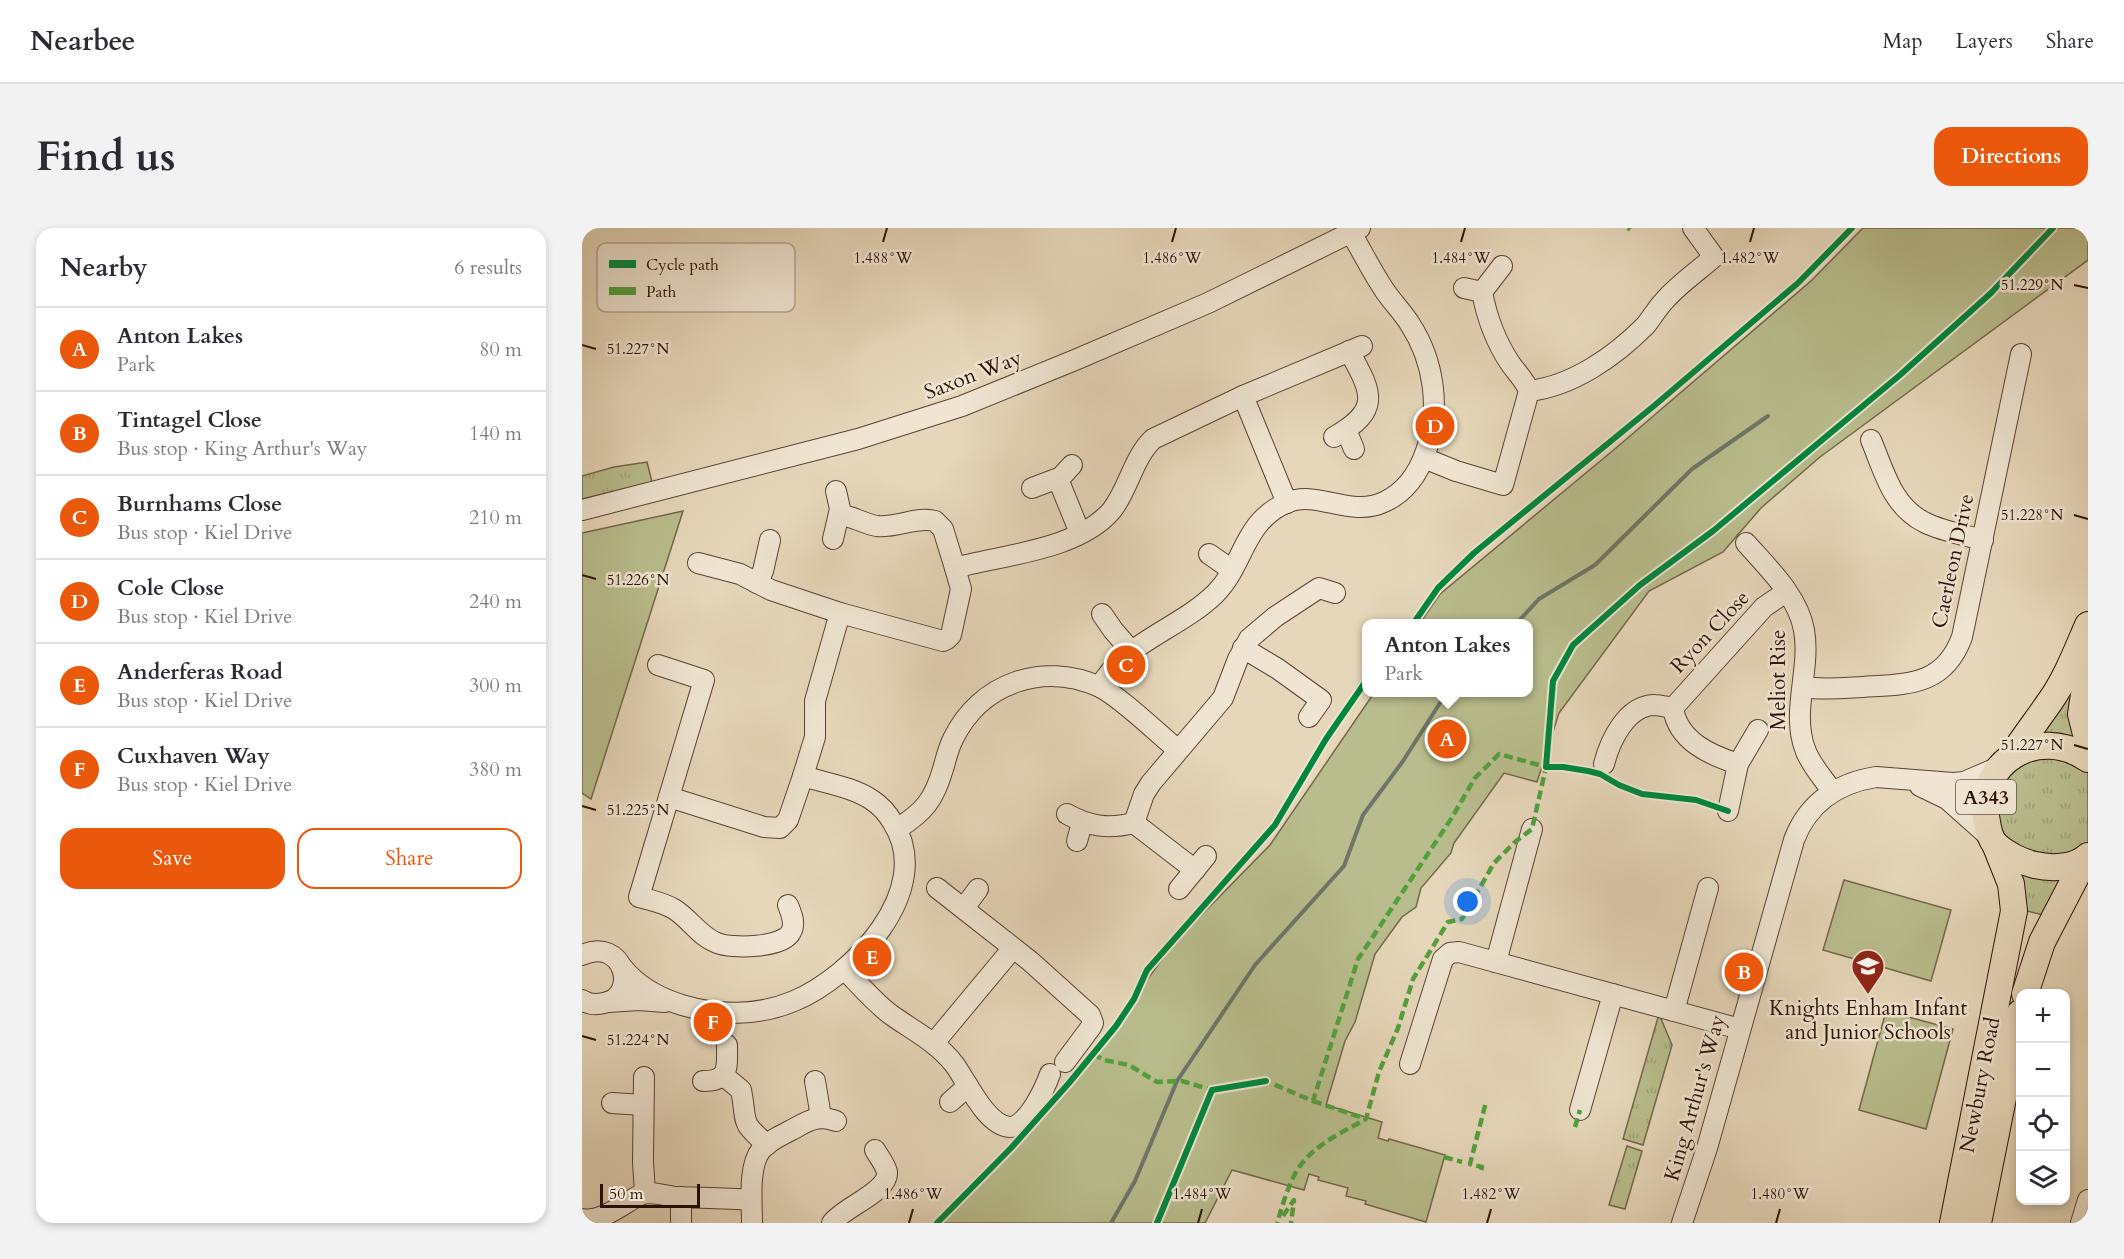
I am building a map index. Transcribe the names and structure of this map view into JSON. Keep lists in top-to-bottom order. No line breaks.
{"streets":{"main road":["A343","Newbury Road"],"street":["Saxon Way","Caerleon Drive","Ryon Close","Meliot Rise","King Arthur's Way"]},"crossings":[["Caerleon Drive","Meliot Rise"],["Ryon Close","Meliot Rise"],["Meliot Rise","King Arthur's Way"],["A343","Newbury Road"],["A343","King Arthur's Way"],["Newbury Road","King Arthur's Way"]],"places":{"school or university":["Knights Enham Infant and Junior Schools"]},"legend":["Cycle path","Path"],"scale_bar":"50 m","page":{"header":"Nearbee","nav":["Map","Layers","Share"],"buttons":["Directions",["Save","Share"]],"title":"Find us","heading":["Nearby","6 results"],"list":[{"mark":"A","name":"Anton Lakes","note":"Park","value":"80 m"},{"mark":"B","name":"Tintagel Close","note":"Bus stop · King Arthur's Way","value":"140 m"},{"mark":"C","name":"Burnhams Close","note":"Bus stop · Kiel Drive","value":"210 m"},{"mark":"D","name":"Cole Close","note":"Bus stop · Kiel Drive","value":"240 m"},{"mark":"E","name":"Anderferas Road","note":"Bus stop · Kiel Drive","value":"300 m"},{"mark":"F","name":"Cuxhaven Way","note":"Bus stop · Kiel Drive","value":"380 m"}],"pins":["D","C","A","E","B","F"],"popup":["Anton Lakes","Park"],"map_buttons":["+","−"],"scale":"50 m"},"coordinates":["1.488°W","1.486°W","1.484°W","1.482°W","51.229°N","51.227°N","51.228°N","51.226°N","51.225°N","51.224°N","1.480°W"]}
